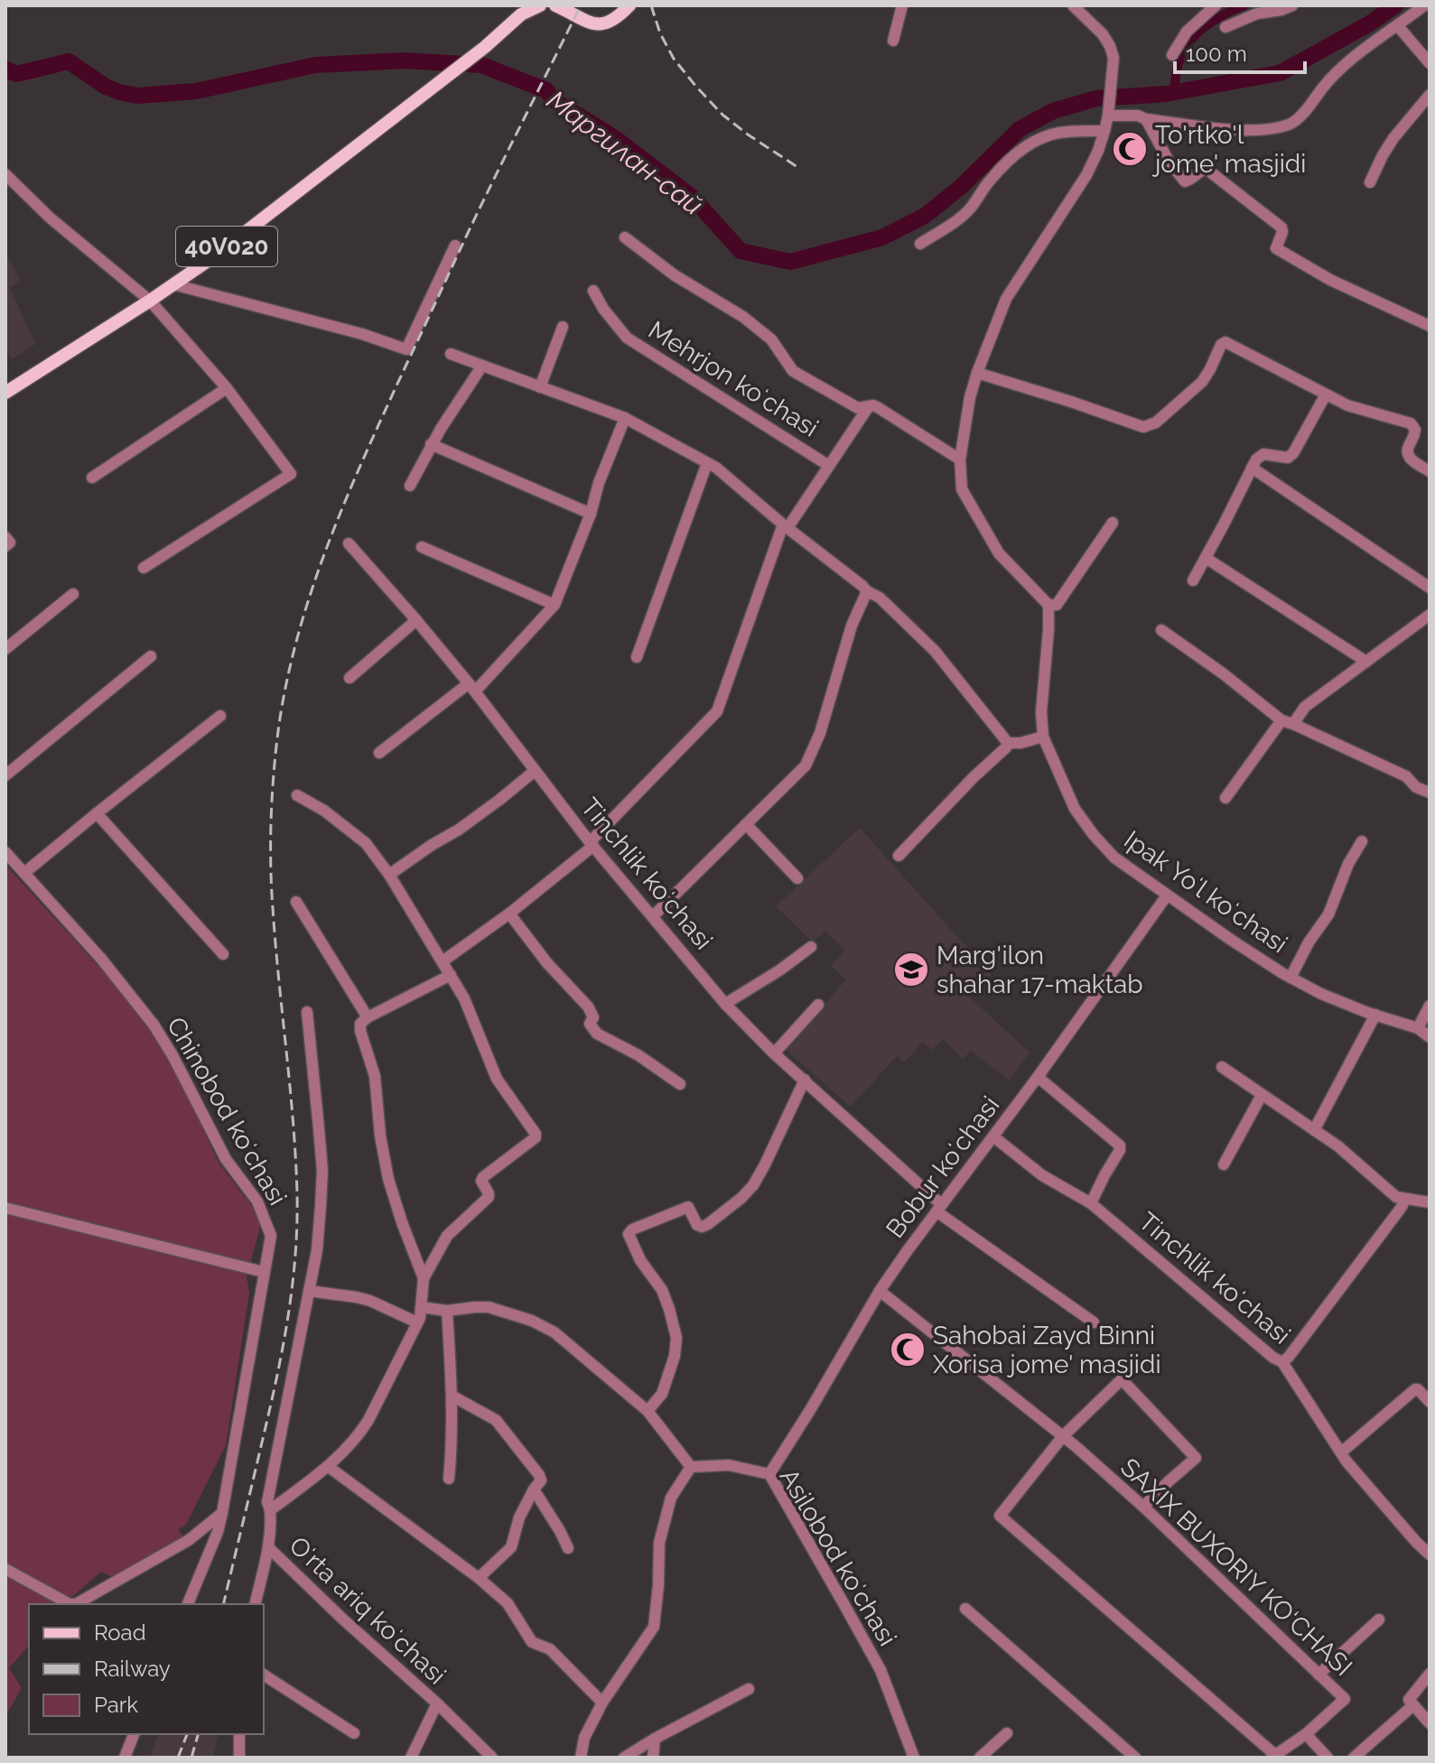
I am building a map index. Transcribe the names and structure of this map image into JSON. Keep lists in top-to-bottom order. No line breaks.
{"streets":{"main road":["40V020"],"street":["Mehrjon koʻchasi","Tinchlik koʻchasi","Ipak Yoʻl koʻchasi","Chinobod koʻchasi","Bobur koʻchasi","Asilobod koʻchasi","SAXIX BUXORIY KO‘CHASI","Oʻrta ariq koʻchasi"]},"crossings":[["Mehrjon koʻchasi","Tinchlik koʻchasi"],["Tinchlik koʻchasi","Bobur koʻchasi"],["Ipak Yoʻl koʻchasi","Bobur koʻchasi"],["Bobur koʻchasi","Asilobod koʻchasi"],["Bobur koʻchasi","SAXIX BUXORIY KO‘CHASI"]],"water":["Маргилан-сай"],"places":{"mosque":["To'rtko'l jome' masjidi","Sahobai Zayd Binni Xorisa jome' masjidi"],"school or university":["Marg'ilon shahar 17-maktab"]},"legend":["Road","Railway","Park"],"scale_bar":"100 m"}
